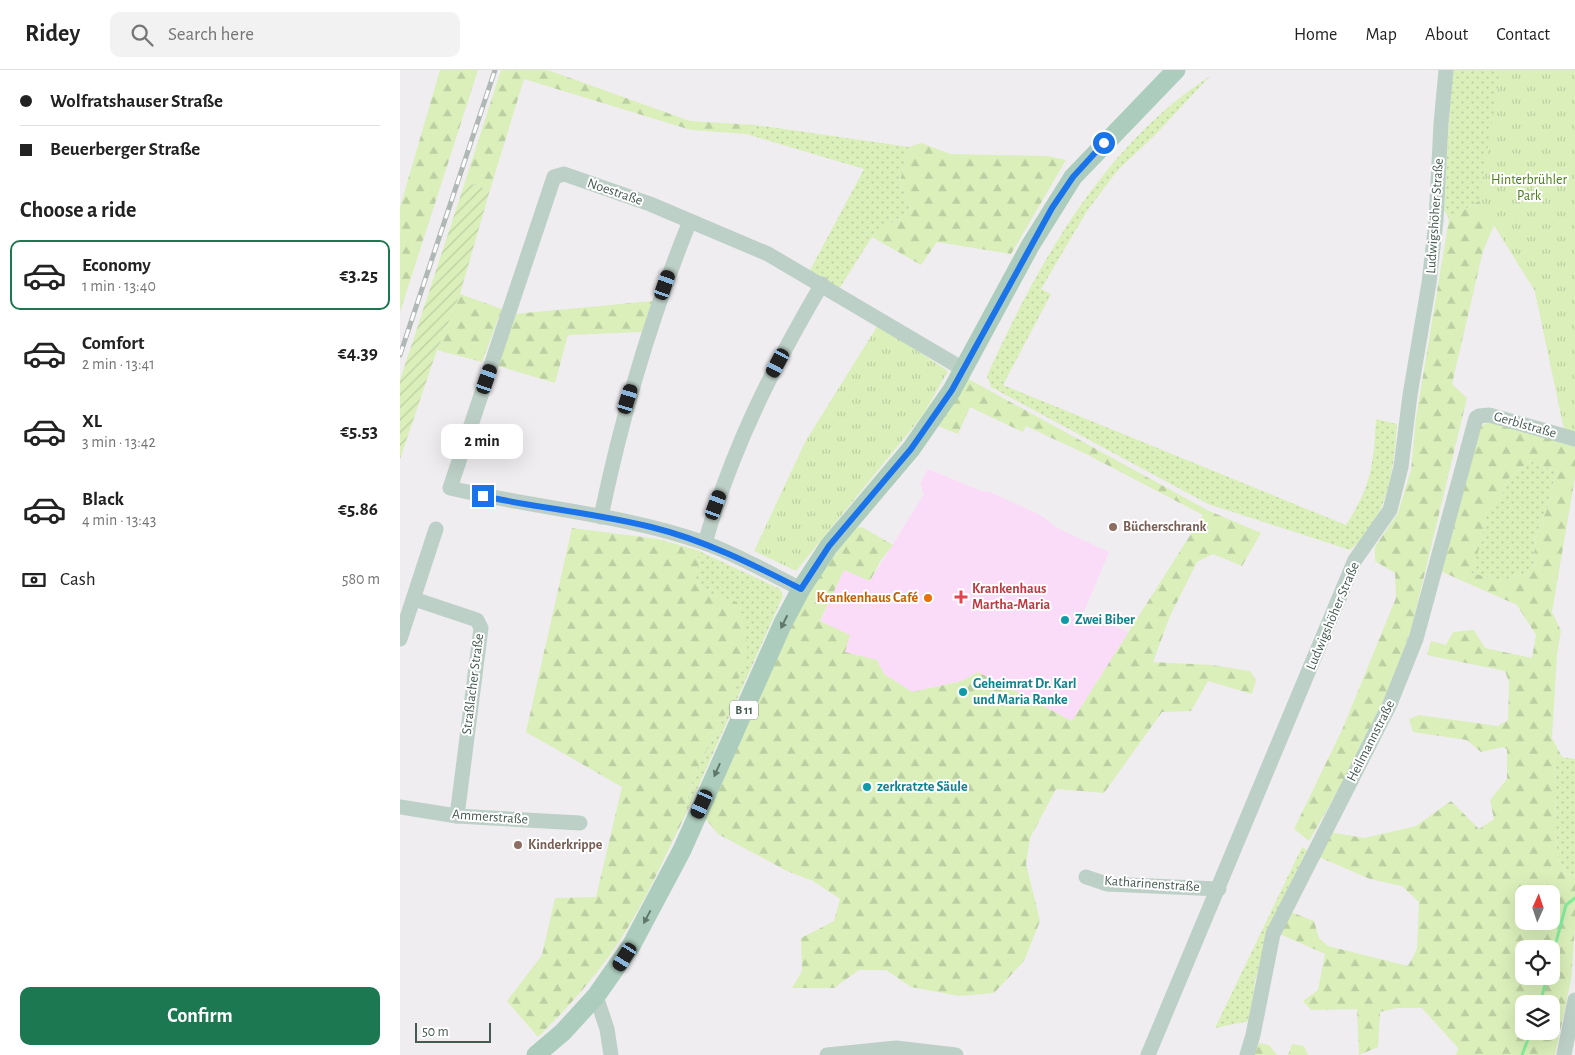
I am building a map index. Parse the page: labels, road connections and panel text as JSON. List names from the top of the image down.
{
  "streets": {
    "main road": ["B 11"],
    "street": [
      "Noestraße",
      "Ludwigshöher Straße",
      "Gerblstraße",
      "Straßlacher Straße",
      "Heilmannstraße",
      "Ammerstraße",
      "Katharinenstraße"
    ]
  },
  "crossings": [
    ["Noestraße", "B 11"],
    ["Ludwigshöher Straße", "Katharinenstraße"],
    ["Gerblstraße", "Heilmannstraße"],
    ["Straßlacher Straße", "Ammerstraße"]
  ],
  "parks": ["Hinterbrühler Park"],
  "places": {
    "other": [
      "Bücherschrank",
      "Krankenhaus Café",
      "Zwei Biber",
      "Geheimrat Dr. Karl und Maria Ranke",
      "zerkratzte Säule",
      "Kinderkrippe"
    ],
    "health": ["Krankenhaus Martha-Maria"]
  },
  "scale_bar": "50 m",
  "north": "top",
  "page": {
    "header": "Ridey",
    "search": "Search here",
    "nav": [
      "Home",
      "Map",
      "About",
      "Contact"
    ],
    "banner": ["Wolfratshauser Straße", "Beuerberger Straße"],
    "heading": "Choose a ride",
    "list": [
      {
        "name": "Economy",
        "note": "1 min · 13:40",
        "value": "€3.25"
      },
      {
        "name": "Comfort",
        "note": "2 min · 13:41",
        "value": "€4.39"
      },
      {
        "name": "XL",
        "note": "3 min · 13:42",
        "value": "€5.53"
      },
      {
        "name": "Black",
        "note": "4 min · 13:43",
        "value": "€5.86"
      }
    ],
    "bubble": "2 min",
    "pay": ["Cash", "580 m"],
    "buttons": "Confirm",
    "scale": "50 m"
  }
}
